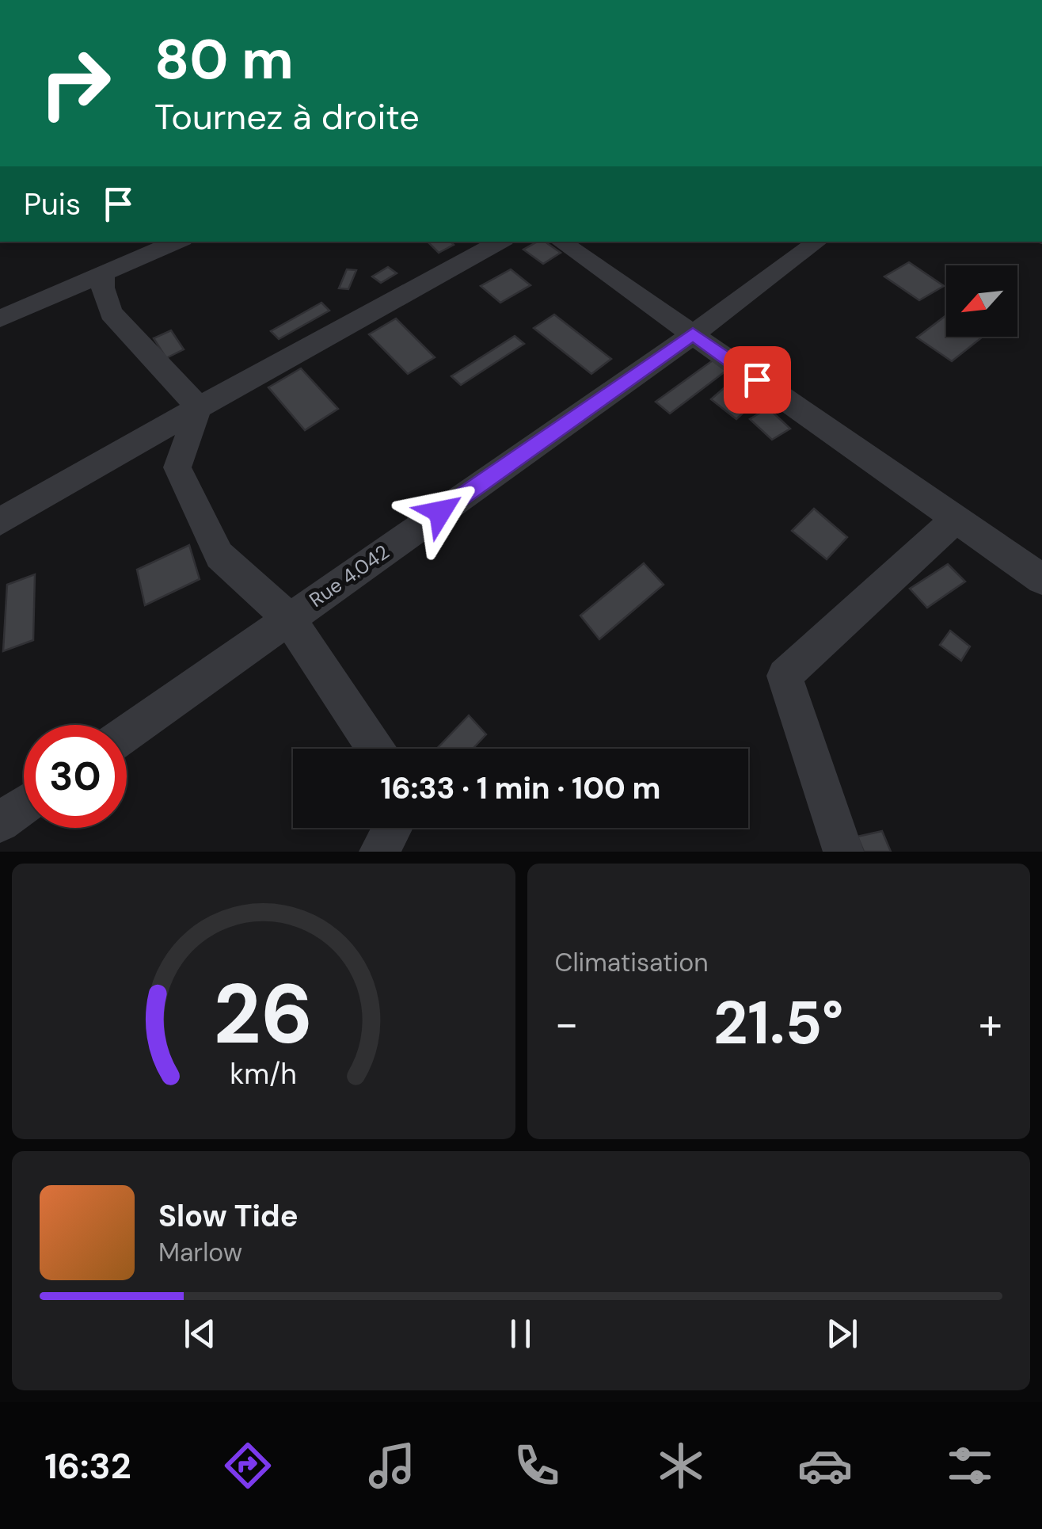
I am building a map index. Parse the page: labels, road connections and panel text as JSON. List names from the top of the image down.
{
  "streets": {
    "street": ["Rue 4.042"]
  },
  "north": "bottom left",
  "page": {
    "turn": ["80 m", "Tournez à droite"],
    "then": "Puis",
    "limit": "30",
    "trip": "16:33 · 1 min · 100 m",
    "tile": "Climatisation",
    "heat": ["−", "21.5°", "+"],
    "song": ["Slow Tide", "Marlow"],
    "tabs": "16:32",
    "gauge": ["26", "km/h"]
  }
}
